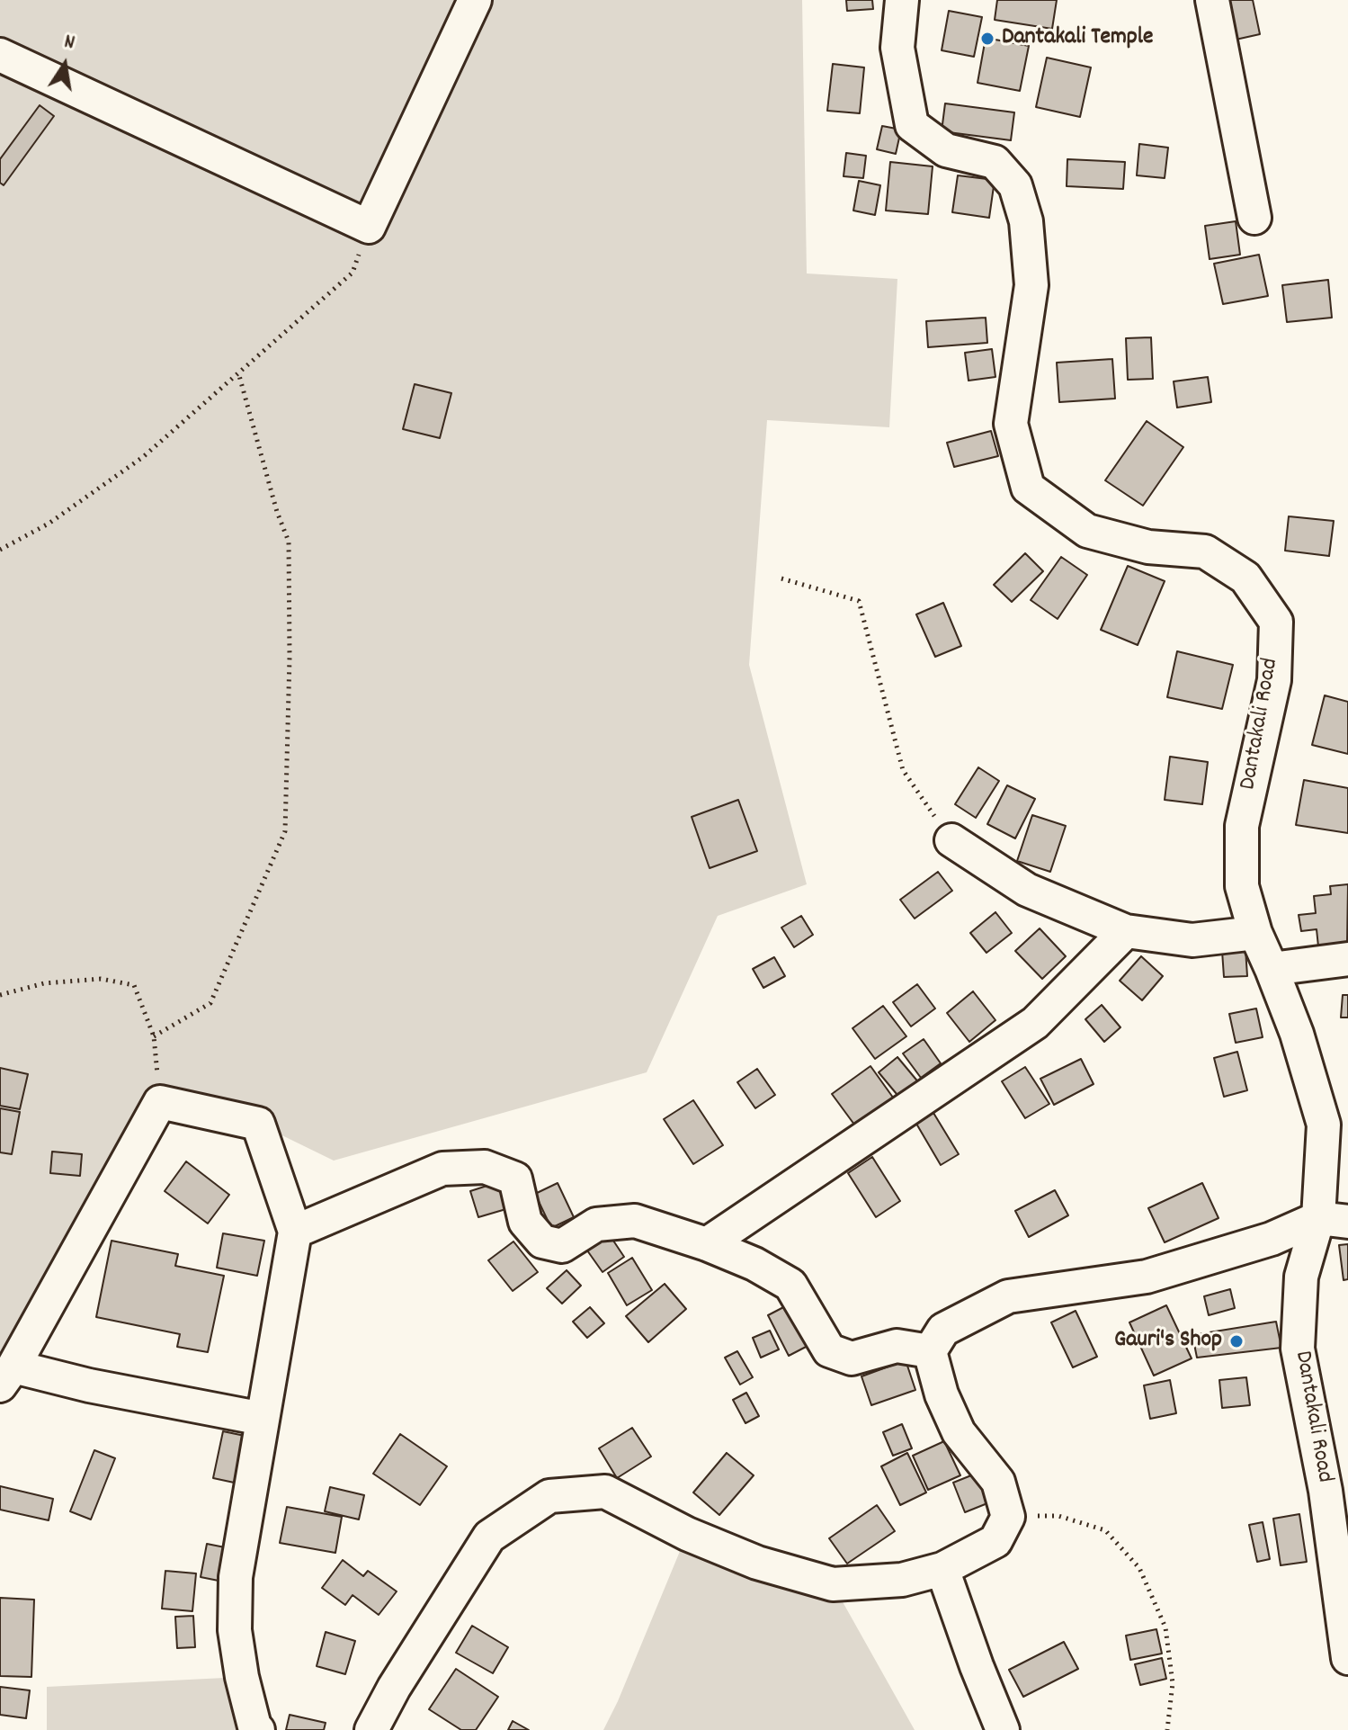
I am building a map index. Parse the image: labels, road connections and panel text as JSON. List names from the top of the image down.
{
  "streets": {
    "street": ["Dantakali Road"]
  },
  "places": ["Dantakali Temple", "Gauri's Shop"],
  "north": "top"
}
